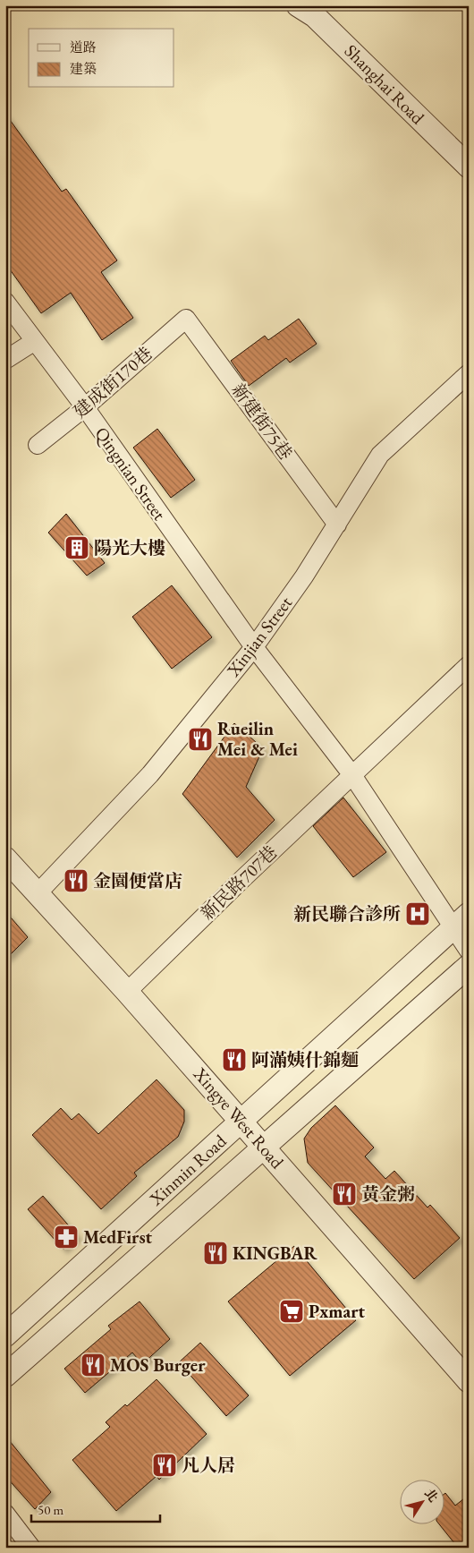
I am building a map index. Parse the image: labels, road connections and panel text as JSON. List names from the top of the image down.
{
  "streets": {
    "street": [
      "Shanghai Road",
      "建成街170巷",
      "新建街75巷",
      "Qingnian Street",
      "Xinjian Street",
      "新民路707巷",
      "Xingye West Road",
      "Xinmin Road"
    ]
  },
  "crossings": [
    ["建成街170巷", "新建街75巷"],
    ["建成街170巷", "Qingnian Street"],
    ["新建街75巷", "Xinjian Street"],
    ["Qingnian Street", "Xinjian Street"],
    ["Xinjian Street", "Xingye West Road"],
    ["新民路707巷", "Xingye West Road"],
    ["Xingye West Road", "Xinmin Road"]
  ],
  "places": {
    "building": ["陽光大樓"],
    "restaurant": [
      "Rueilin Mei & Mei",
      "金園便當店",
      "阿滿姨什錦麵",
      "黃金粥",
      "KINGBAR",
      "MOS Burger",
      "凡人居"
    ],
    "hospital": ["新民聯合診所"],
    "pharmacy": ["MedFirst"],
    "supermarket": ["Pxmart"]
  },
  "legend": ["道路", "建築"],
  "scale_bar": "50 m",
  "north": "top right"
}
